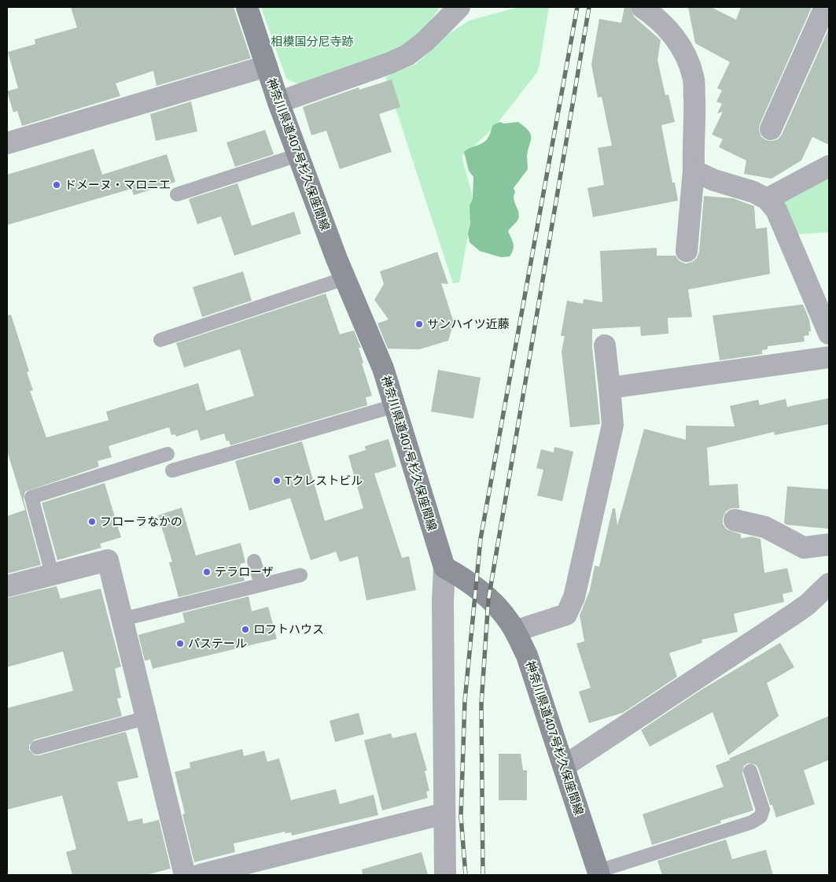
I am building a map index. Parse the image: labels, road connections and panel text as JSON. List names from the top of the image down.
{
  "streets": {
    "main road": ["神奈川県道407号杉久保座間線"]
  },
  "parks": ["相模国分尼寺跡"],
  "places": [
    "ドメーヌ・マロニエ",
    "サンハイツ近藤",
    "Tクレストビル",
    "フローラなかの",
    "テラローザ",
    "ロフトハウス",
    "パステール"
  ]
}
